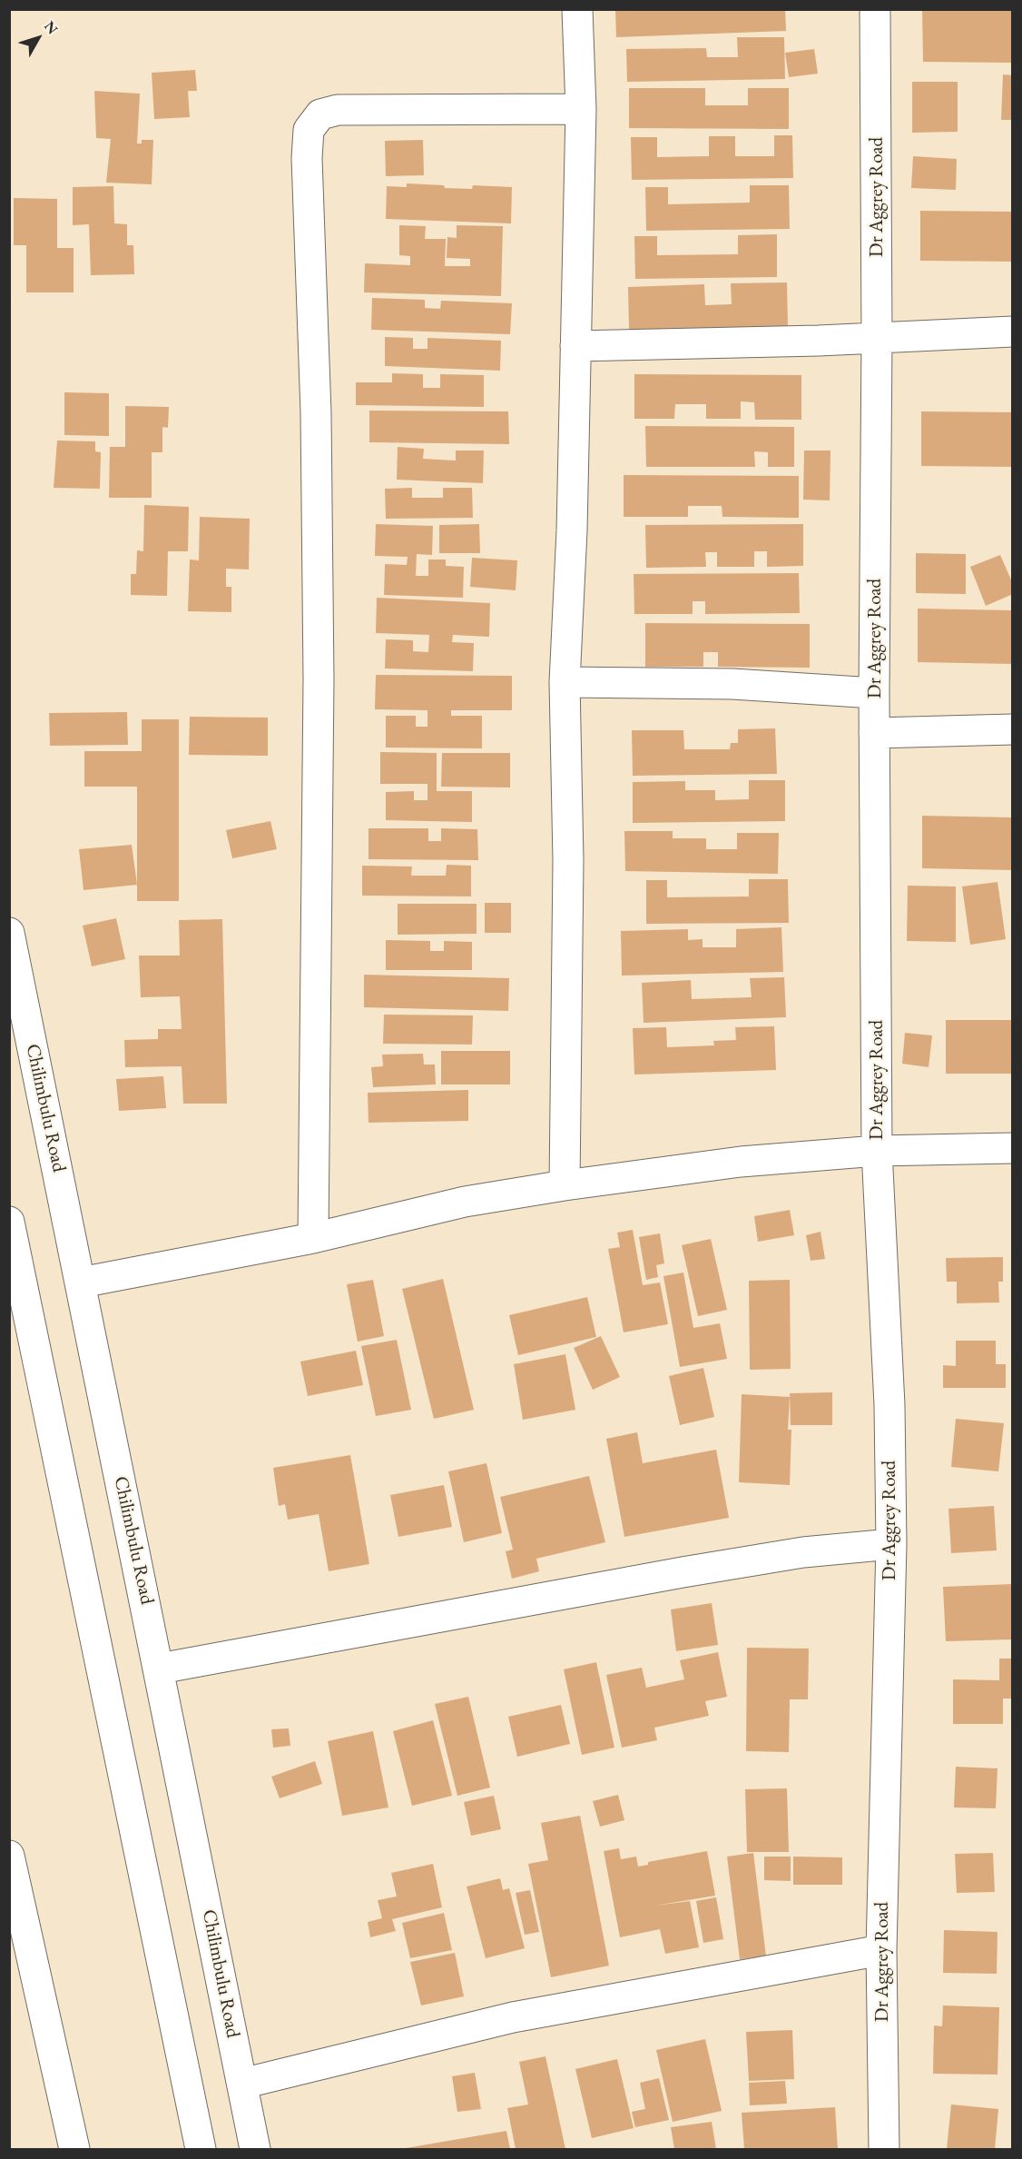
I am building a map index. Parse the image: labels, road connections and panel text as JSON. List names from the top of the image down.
{
  "streets": {
    "street": ["Dr Aggrey Road", "Chilimbulu Road"]
  },
  "north": "top right"
}
